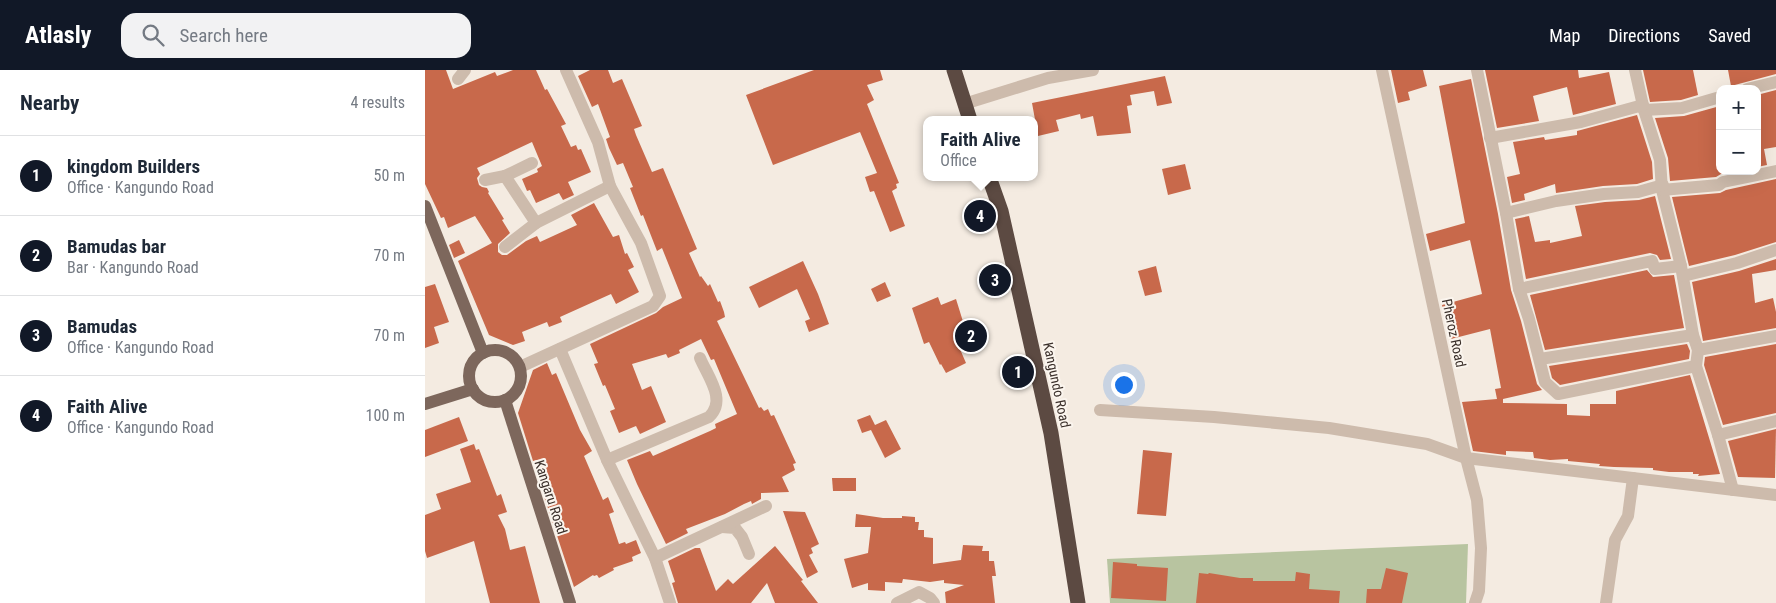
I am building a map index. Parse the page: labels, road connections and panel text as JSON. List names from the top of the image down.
{
  "streets": {
    "highway": ["Kangundo Road"],
    "main road": ["Kangaru Road"],
    "street": ["Pheroz Road"]
  },
  "page": {
    "header": "Atlasly",
    "search": "Search here",
    "nav": ["Map", "Directions", "Saved"],
    "heading": ["Nearby", "4 results"],
    "map_buttons": ["+", "−"],
    "popup": ["Faith Alive", "Office"],
    "list": [
      {
        "mark": "1",
        "name": "kingdom Builders",
        "note": "Office · Kangundo Road",
        "value": "50 m"
      },
      {
        "mark": "2",
        "name": "Bamudas bar",
        "note": "Bar · Kangundo Road",
        "value": "70 m"
      },
      {
        "mark": "3",
        "name": "Bamudas",
        "note": "Office · Kangundo Road",
        "value": "70 m"
      },
      {
        "mark": "4",
        "name": "Faith Alive",
        "note": "Office · Kangundo Road",
        "value": "100 m"
      }
    ],
    "pins": [
      "4",
      "3",
      "2",
      "1"
    ]
  }
}
